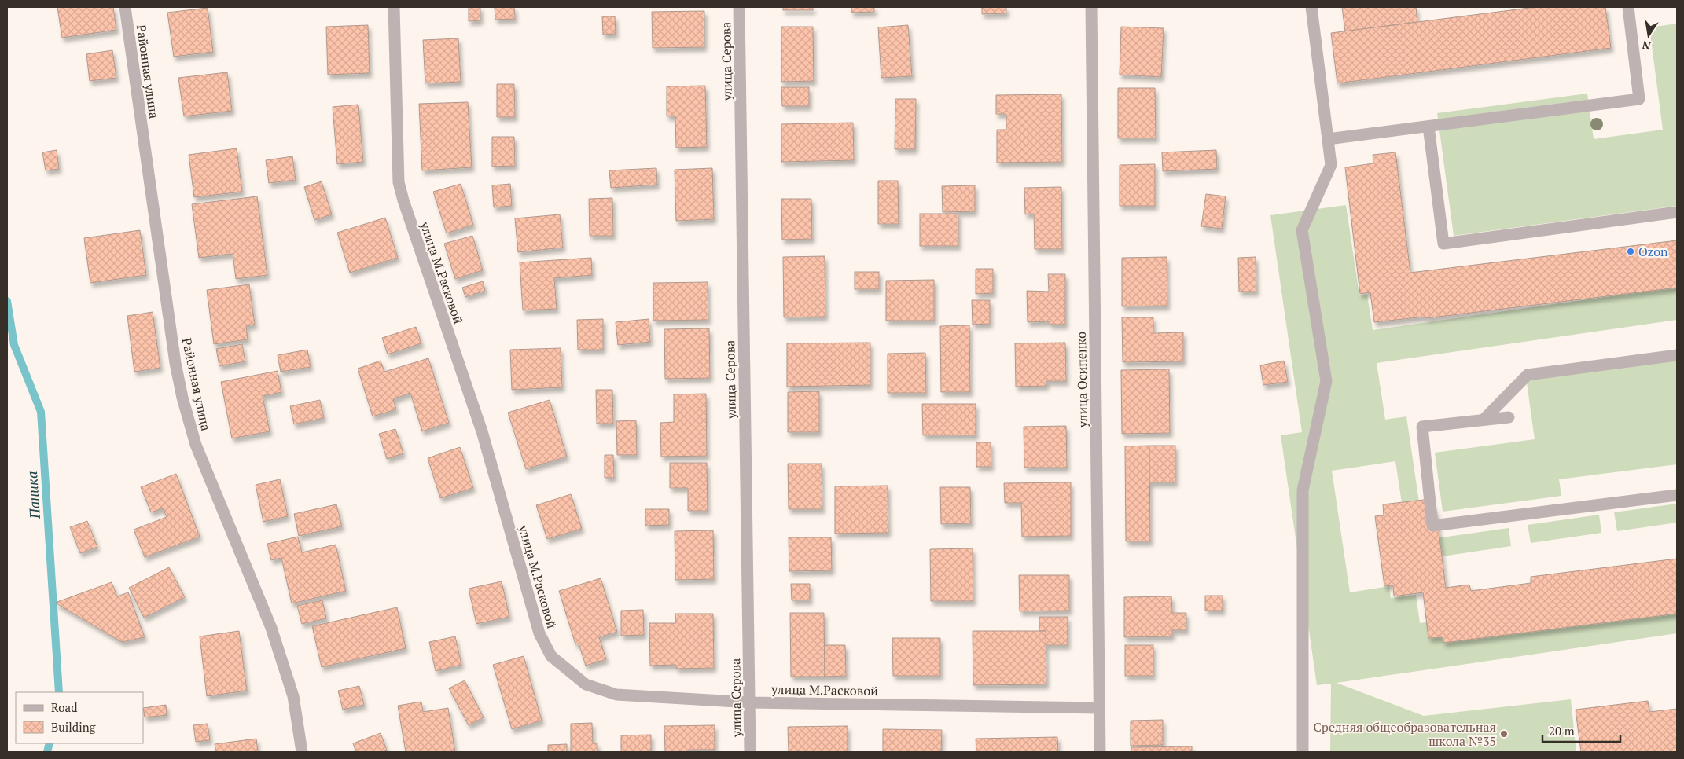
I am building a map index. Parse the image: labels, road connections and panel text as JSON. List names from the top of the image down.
{
  "streets": {
    "street": [
      "улица Серова",
      "Районная улица",
      "улица М.Расковой",
      "улица Осипенко"
    ]
  },
  "crossings": [
    ["улица Серова", "улица М.Расковой"],
    ["улица М.Расковой", "улица Осипенко"]
  ],
  "water": ["Паника"],
  "places": ["Ozon", "Средняя общеобразовательная школа №35"],
  "legend": ["Road", "Building"],
  "scale_bar": "20 m",
  "north": "bottom"
}
